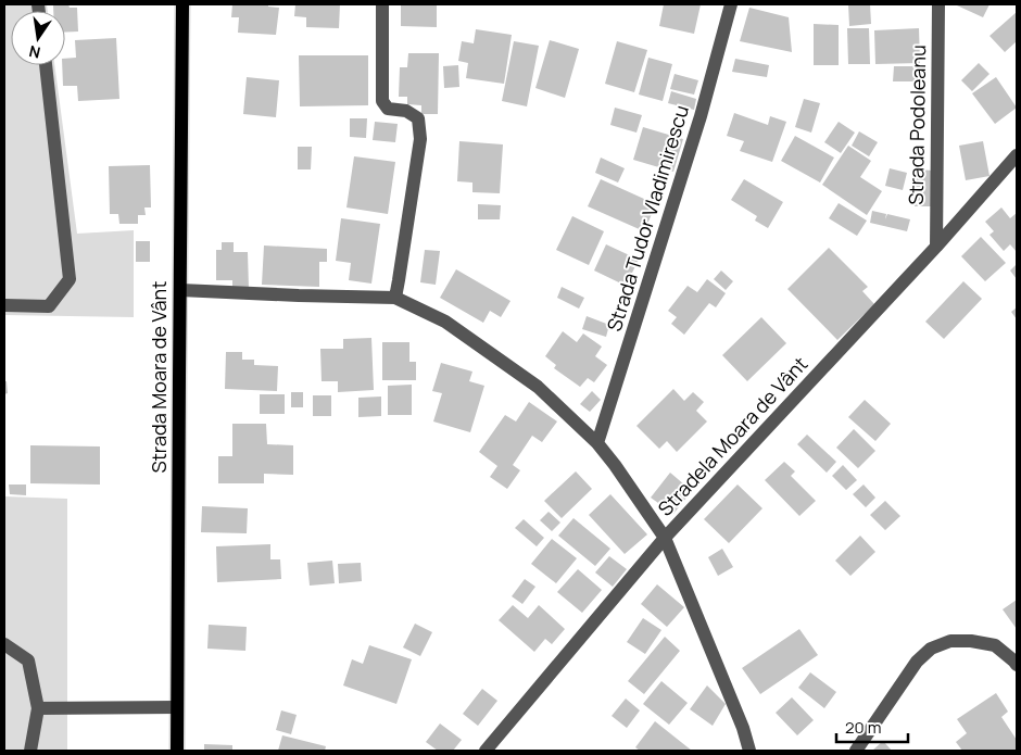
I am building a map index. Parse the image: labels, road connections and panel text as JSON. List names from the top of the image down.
{
  "streets": {
    "main road": ["Strada Moara de Vânt"],
    "street": ["Strada Podoleanu", "Strada Tudor Vladimirescu", "Stradela Moara de Vânt"]
  },
  "crossings": [
    ["Strada Podoleanu", "Stradela Moara de Vânt"]
  ],
  "scale_bar": "20 m",
  "north": "bottom"
}
